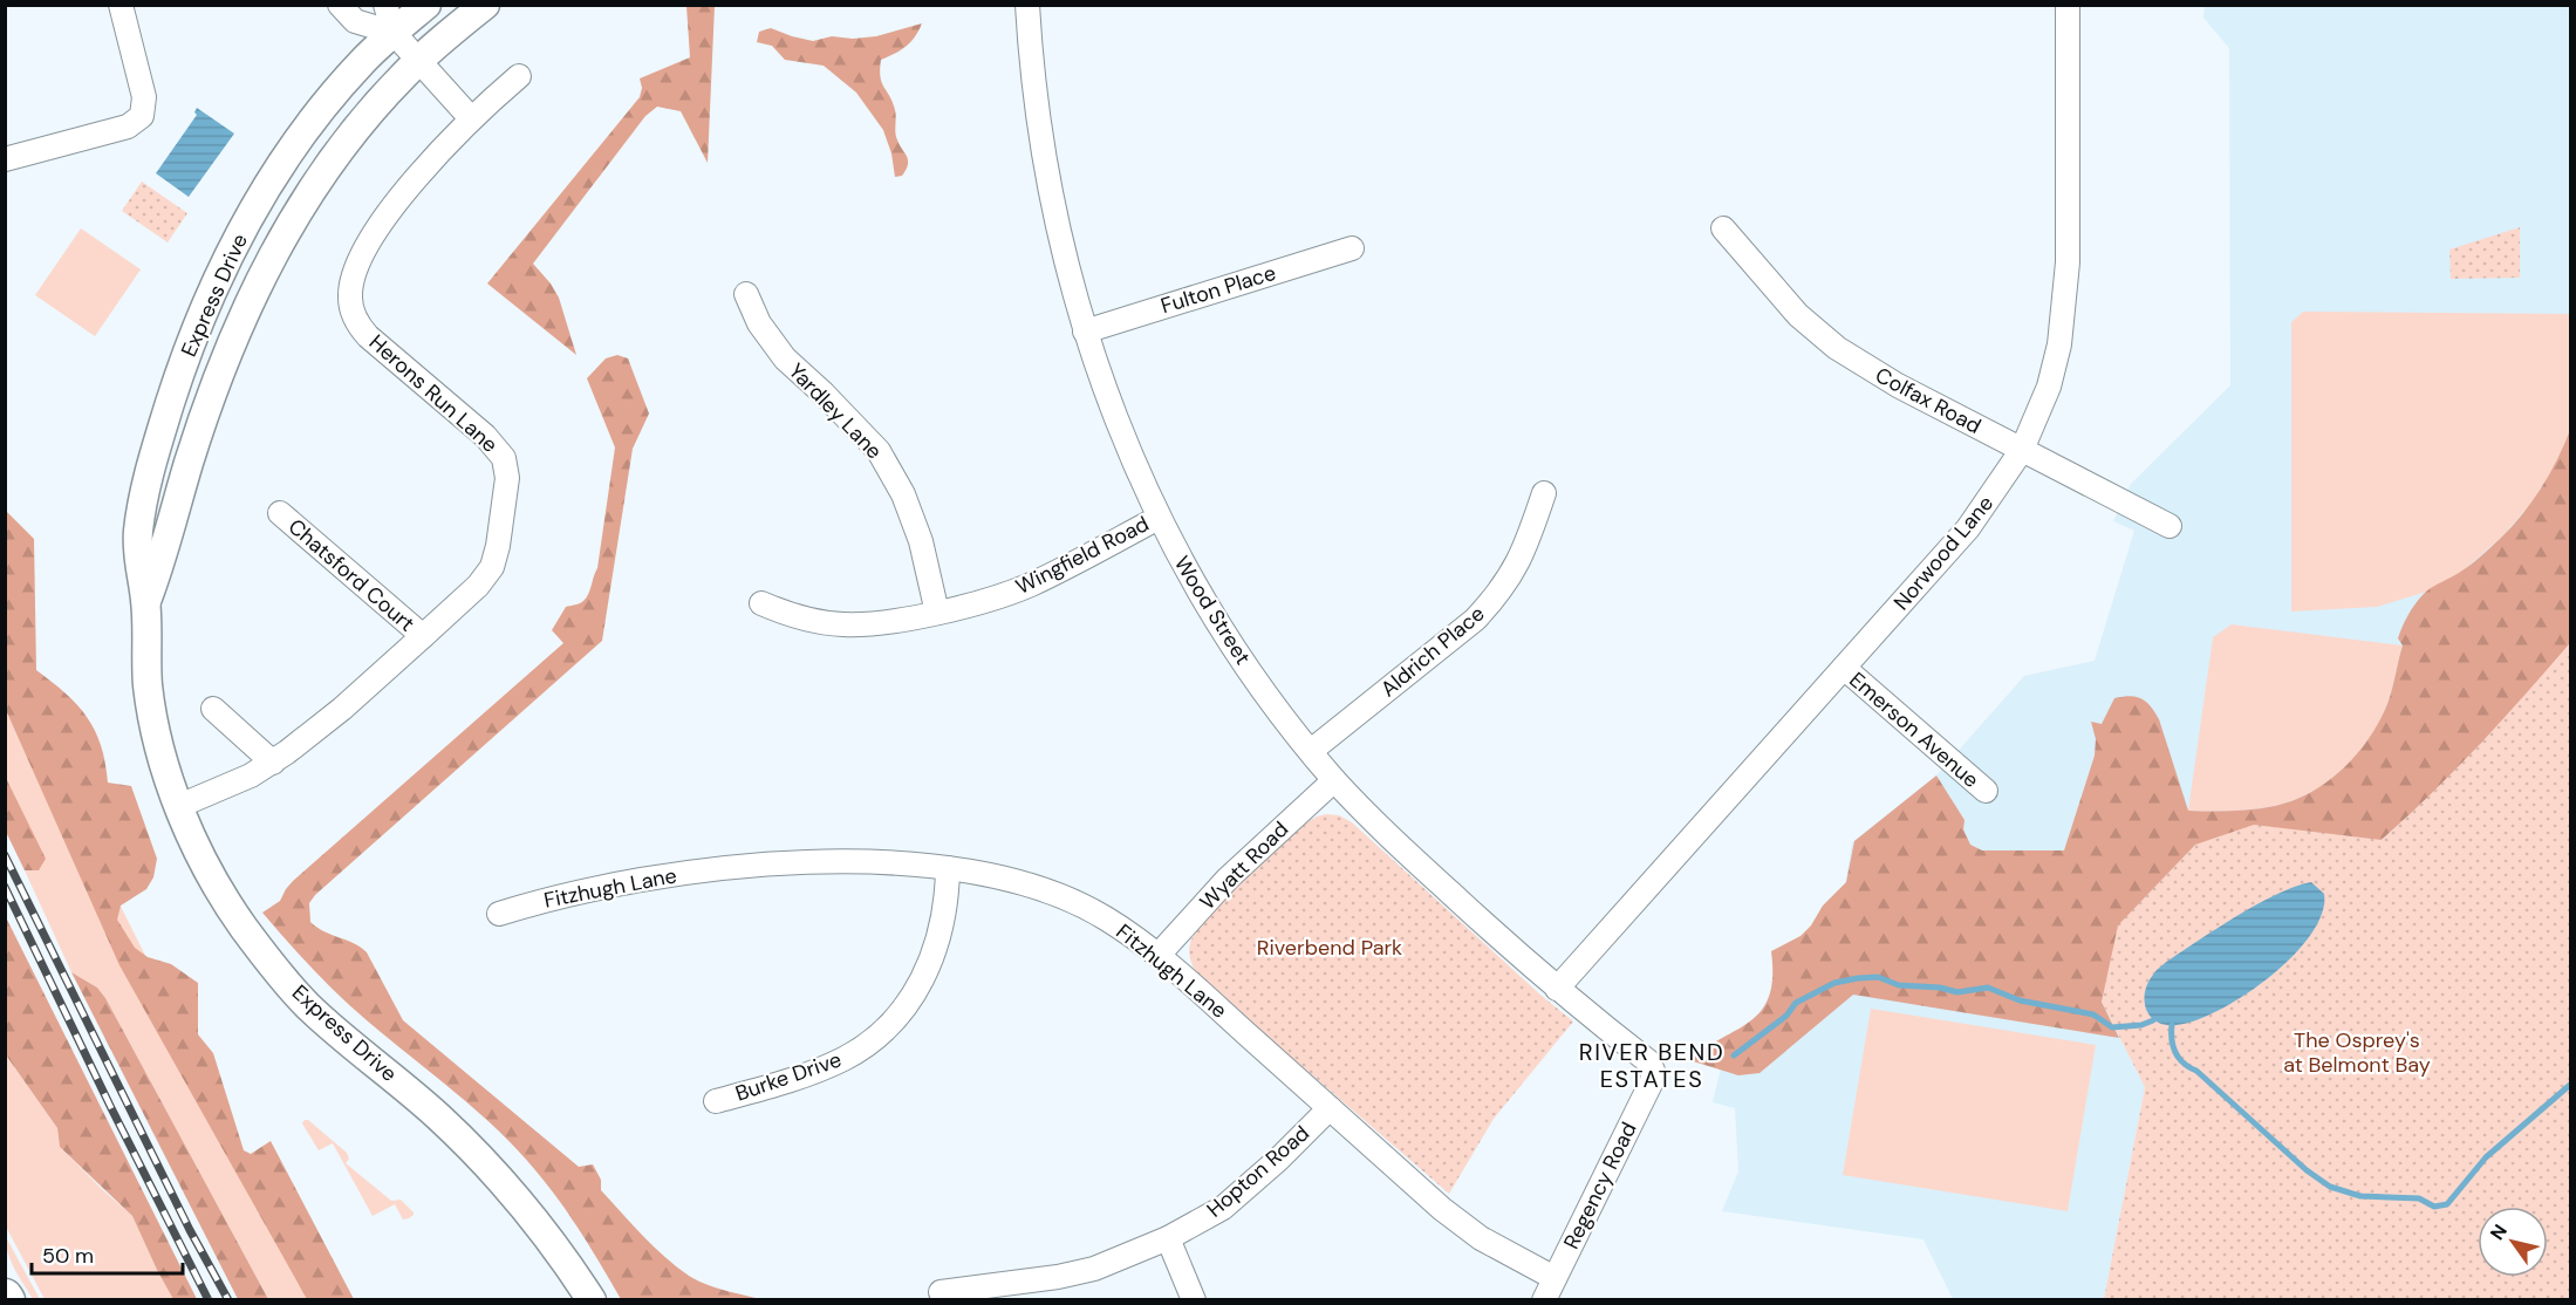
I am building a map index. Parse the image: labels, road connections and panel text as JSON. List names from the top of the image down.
{
  "streets": {
    "street": [
      "Fulton Place",
      "Express Drive",
      "Herons Run Lane",
      "Colfax Road",
      "Yardley Lane",
      "Norwood Lane",
      "Wingfield Road",
      "Chatsford Court",
      "Wood Street",
      "Aldrich Place",
      "Emerson Avenue",
      "Wyatt Road",
      "Fitzhugh Lane",
      "Burke Drive",
      "Hopton Road",
      "Regency Road"
    ]
  },
  "crossings": [
    ["Fulton Place", "Wood Street"],
    ["Express Drive", "Herons Run Lane"],
    ["Herons Run Lane", "Chatsford Court"],
    ["Colfax Road", "Norwood Lane"],
    ["Yardley Lane", "Wingfield Road"],
    ["Norwood Lane", "Wood Street"],
    ["Norwood Lane", "Emerson Avenue"],
    ["Wingfield Road", "Wood Street"],
    ["Wood Street", "Aldrich Place"],
    ["Wood Street", "Wyatt Road"],
    ["Wood Street", "Regency Road"],
    ["Wyatt Road", "Fitzhugh Lane"],
    ["Fitzhugh Lane", "Burke Drive"],
    ["Fitzhugh Lane", "Hopton Road"],
    ["Fitzhugh Lane", "Regency Road"]
  ],
  "districts": ["RIVER BEND ESTATES"],
  "parks": ["Riverbend Park", "The Osprey's at Belmont Bay"],
  "scale_bar": "50 m",
  "north": "top left"
}
